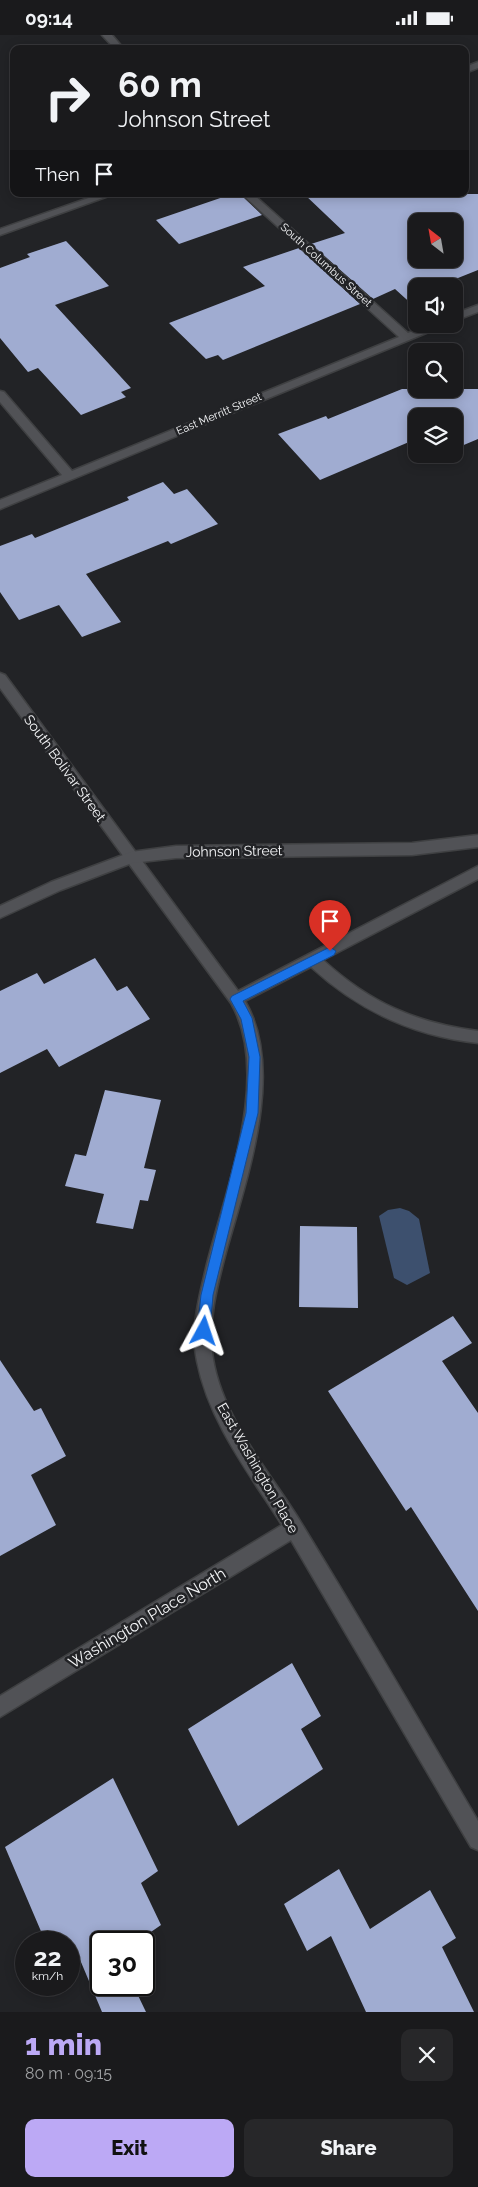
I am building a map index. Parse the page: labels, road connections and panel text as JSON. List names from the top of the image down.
{
  "streets": {
    "street": [
      "South Columbus Street",
      "East Merritt Street",
      "South Bolivar Street",
      "Johnson Street",
      "East Washington Place",
      "Washington Place North"
    ]
  },
  "crossings": [
    ["South Columbus Street", "East Merritt Street"],
    ["South Bolivar Street", "Johnson Street"],
    ["East Washington Place", "Washington Place North"]
  ],
  "north": "top left",
  "page": {
    "status": "09:14",
    "turn": ["60 m", "Johnson Street"],
    "then": "Then",
    "speed": "22 km/h",
    "limit": "30",
    "heading": ["1 min", "80 m · 09:15"],
    "buttons": ["Exit", "Share"]
  }
}
